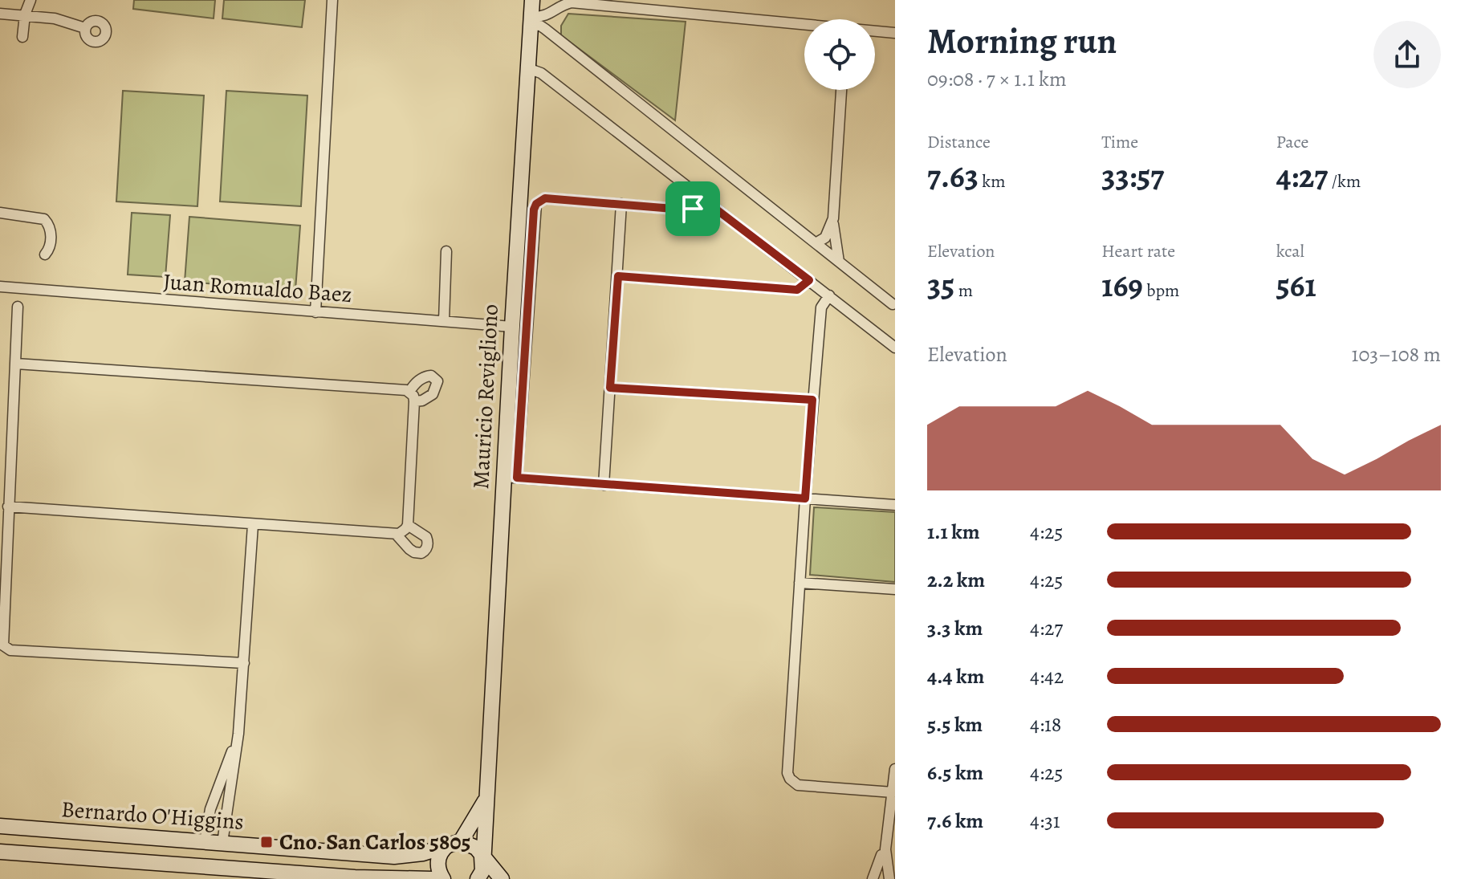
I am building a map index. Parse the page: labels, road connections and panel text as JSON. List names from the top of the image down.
{
  "streets": {
    "main road": ["Mauricio Revigliono", "Bernardo O'Higgins"],
    "street": ["Juan Romualdo Baez"]
  },
  "crossings": [
    ["Juan Romualdo Baez", "Mauricio Revigliono"],
    ["Mauricio Revigliono", "Bernardo O'Higgins"]
  ],
  "places": {
    "transit": ["Cno. San Carlos 5805"]
  },
  "page": {
    "heading": ["Morning run", "09:08 · 7 × 1.1 km"],
    "stats": [
      ["Distance", "7.63 km"],
      ["Time", "33:57"],
      ["Pace", "4:27 /km"],
      ["Elevation", "35 m"],
      ["Heart rate", "169 bpm"],
      ["kcal", "561"]
    ],
    "chart": ["Elevation", "103–108 m"],
    "list": [
      {
        "name": "1.1 km",
        "note": "4:25"
      },
      {
        "name": "2.2 km",
        "note": "4:25"
      },
      {
        "name": "3.3 km",
        "note": "4:27"
      },
      {
        "name": "4.4 km",
        "note": "4:42"
      },
      {
        "name": "5.5 km",
        "note": "4:18"
      },
      {
        "name": "6.5 km",
        "note": "4:25"
      },
      {
        "name": "7.6 km",
        "note": "4:31"
      }
    ]
  }
}
